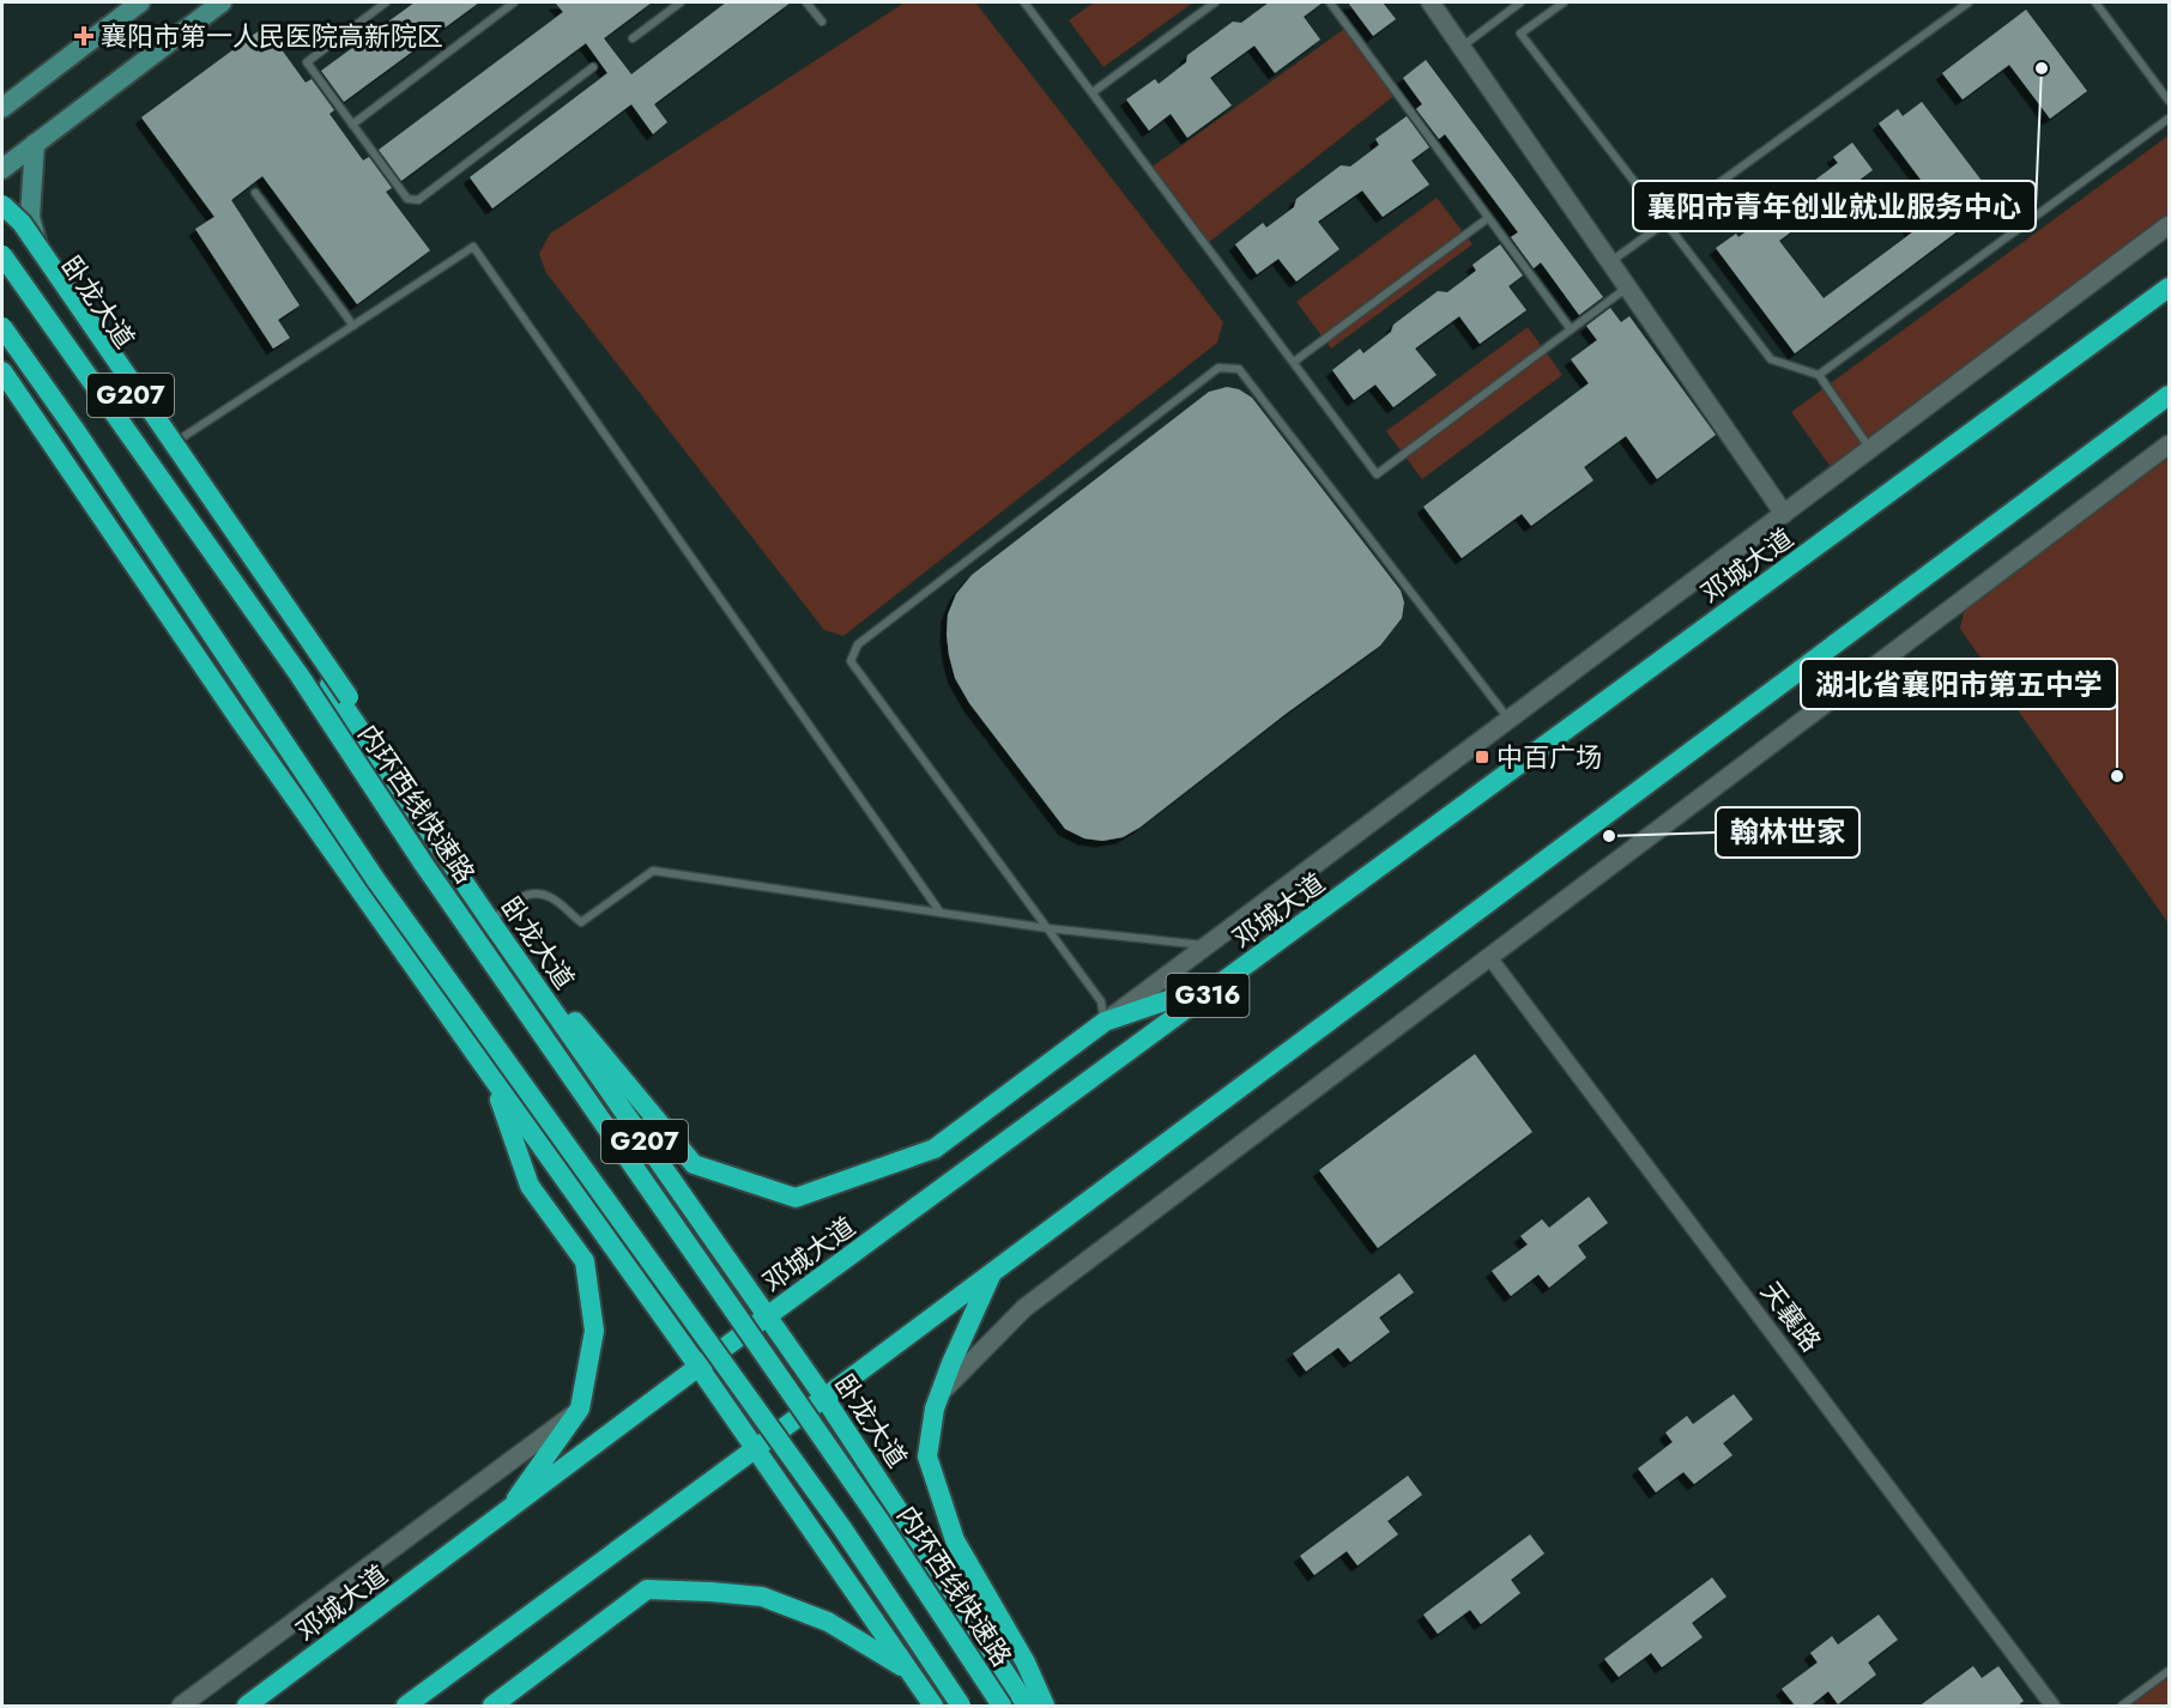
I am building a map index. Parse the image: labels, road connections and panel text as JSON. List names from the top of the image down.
{
  "streets": {
    "highway": [
      "卧龙大道",
      "G207",
      "邓城大道",
      "内环西线快速路",
      "G316"
    ],
    "street": ["天襄路"]
  },
  "crossings": [
    ["卧龙大道", "邓城大道"],
    ["G207", "邓城大道"]
  ],
  "places": {
    "health": ["襄阳市第一人民医院高新院区"],
    "other": ["襄阳市青年创业就业服务中心", "湖北省襄阳市第五中学", "翰林世家"],
    "transit": ["中百广场"]
  }
}
